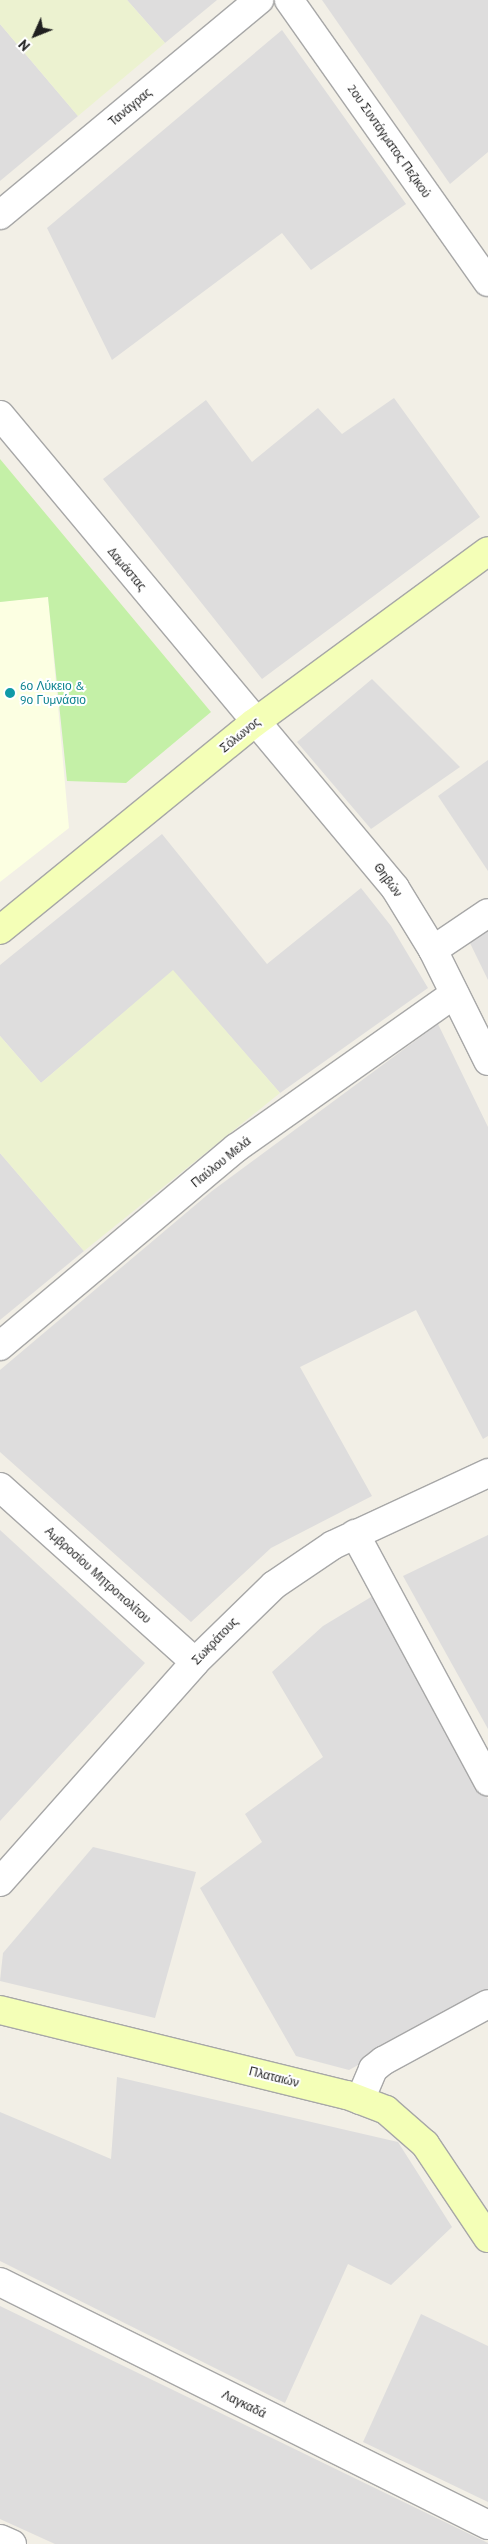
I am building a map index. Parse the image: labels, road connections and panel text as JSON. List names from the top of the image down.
{
  "streets": {
    "street": [
      "Τανάγρας",
      "2ου Συντάγματος Πεζικού",
      "Δαμάστας",
      "Σόλωνος",
      "Θηβών",
      "Παύλου Μελά",
      "Αμβροσίου Μητροπολίτου",
      "Σωκράτους",
      "Πλαταιών",
      "Λαγκαδά"
    ]
  },
  "crossings": [
    ["Δαμάστας", "Σόλωνος"],
    ["Δαμάστας", "Θηβών"],
    ["Σόλωνος", "Θηβών"],
    ["Θηβών", "Παύλου Μελά"],
    ["Αμβροσίου Μητροπολίτου", "Σωκράτους"]
  ],
  "places": ["6ο Λύκειο & 9ο Γυμνάσιο"],
  "north": "bottom left"
}
